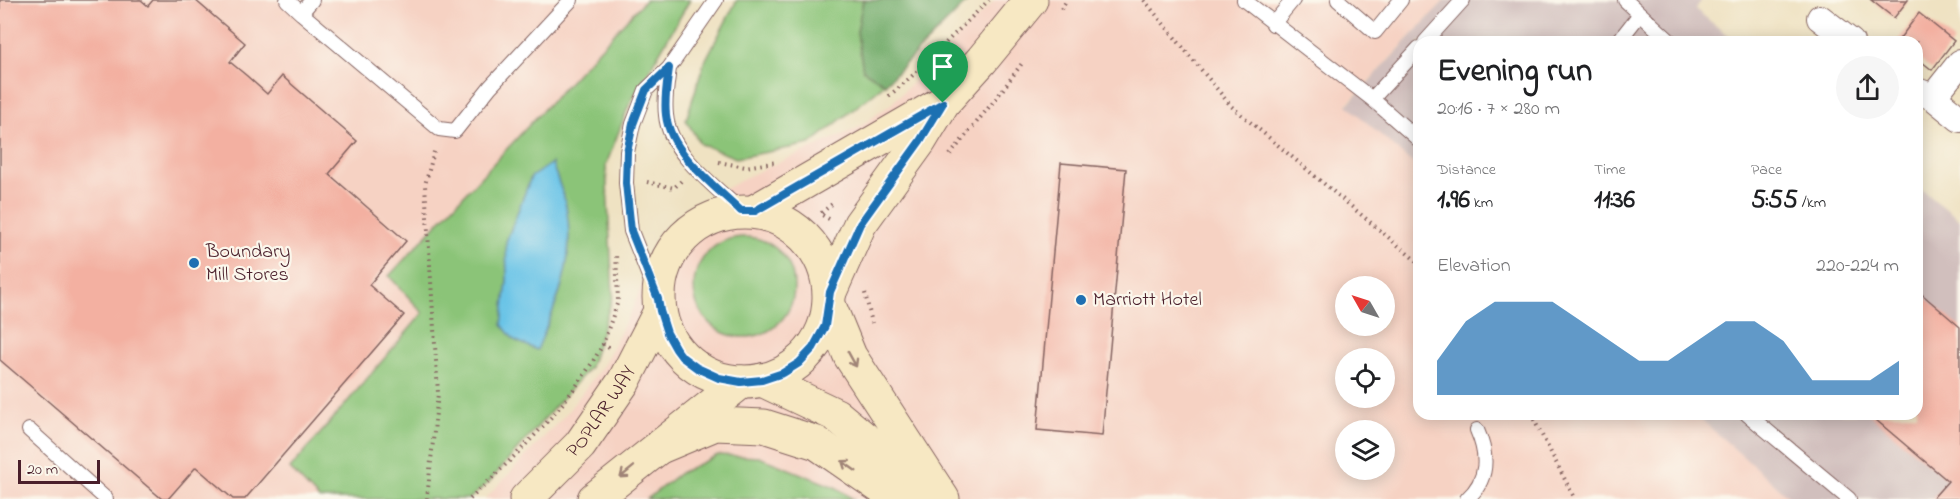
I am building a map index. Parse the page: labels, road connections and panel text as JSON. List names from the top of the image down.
{
  "streets": {
    "main road": ["POPLAR WAY"]
  },
  "places": ["Boundary Mill Stores", "Marriott Hotel"],
  "scale_bar": "20 m",
  "north": "top left",
  "page": {
    "heading": ["Evening run", "20:16 · 7 × 280 m"],
    "stats": [
      ["Distance", "1.96 km"],
      ["Time", "11:36"],
      ["Pace", "5:55 /km"]
    ],
    "chart": ["Elevation", "220–224 m"],
    "scale": "20 m"
  }
}
